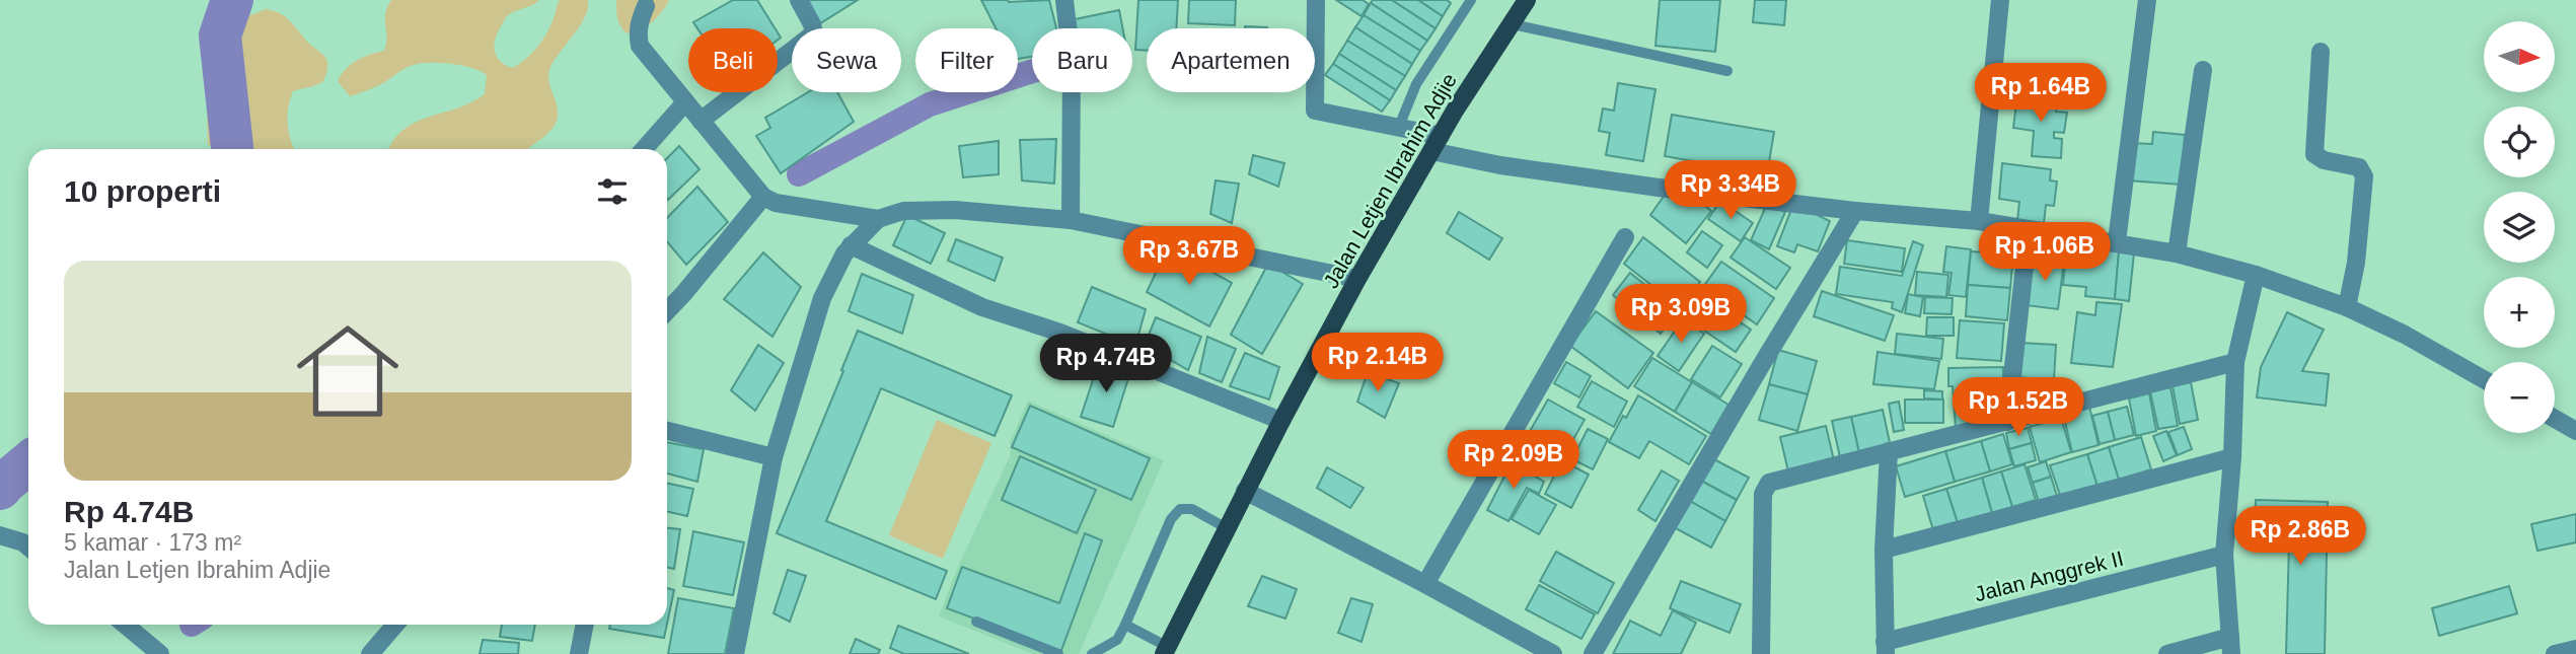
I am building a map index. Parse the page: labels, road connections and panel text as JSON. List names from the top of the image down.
{
  "streets": {
    "main road": ["Jalan Letjen Ibrahim Adjie"],
    "street": ["Jalan Anggrek II"]
  },
  "north": "right",
  "page": {
    "map_buttons": ["+", "−"],
    "chip": [
      "Beli",
      "Sewa",
      "Filter",
      "Baru",
      "Apartemen"
    ],
    "price": [
      "Rp 1.64B",
      "Rp 3.34B",
      "Rp 1.06B",
      "Rp 3.67B",
      "Rp 3.09B",
      "Rp 2.14B",
      "Rp 4.74B",
      "Rp 1.52B",
      "Rp 2.09B",
      "Rp 2.86B"
    ],
    "heading": "10 properti",
    "list": [
      {
        "name": "Rp 4.74B",
        "note": "5 kamar · 173 m² · Jalan Letjen Ibrahim Adjie"
      }
    ]
  }
}
